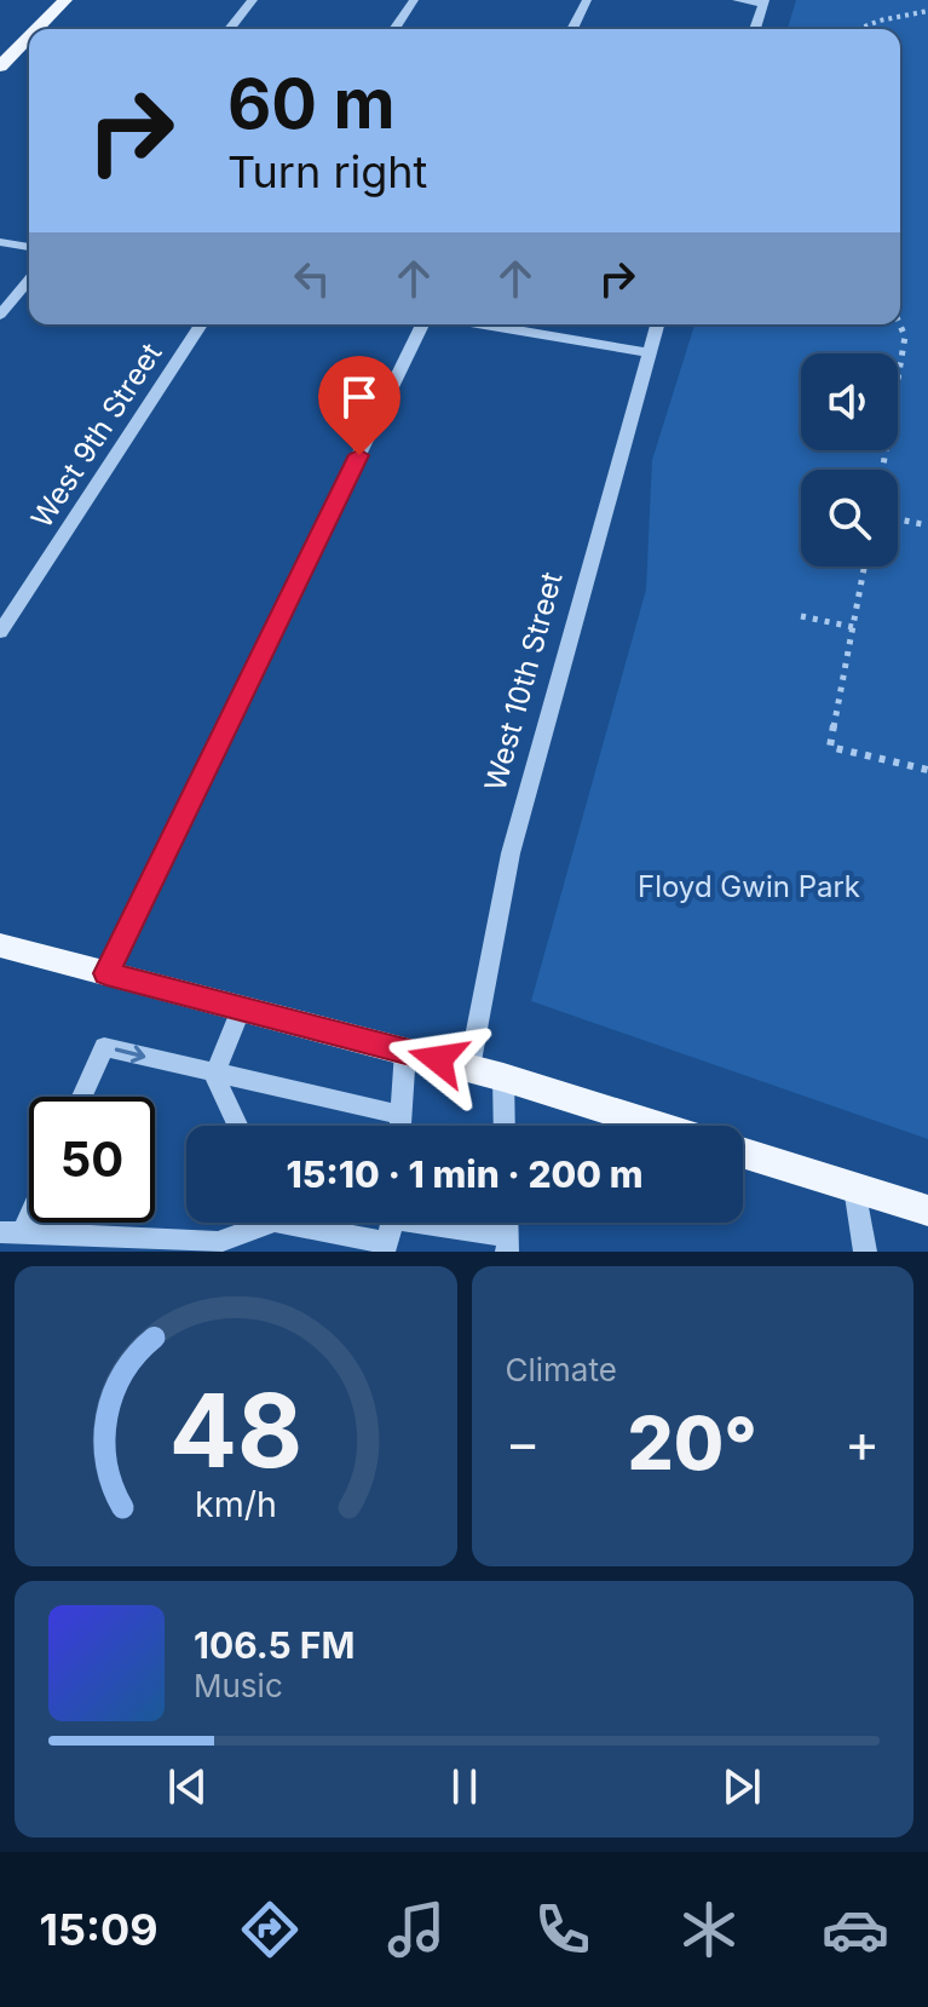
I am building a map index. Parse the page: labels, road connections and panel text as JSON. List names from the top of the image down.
{
  "streets": {
    "street": ["West 9th Street", "West 10th Street"]
  },
  "parks": ["Floyd Gwin Park"],
  "page": {
    "turn": ["60 m", "Turn right"],
    "limit": "50",
    "trip": "15:10 · 1 min · 200 m",
    "tile": "Climate",
    "heat": ["−", "20°", "+"],
    "song": ["106.5 FM", "Music"],
    "tabs": "15:09",
    "gauge": ["48", "km/h"]
  }
}
